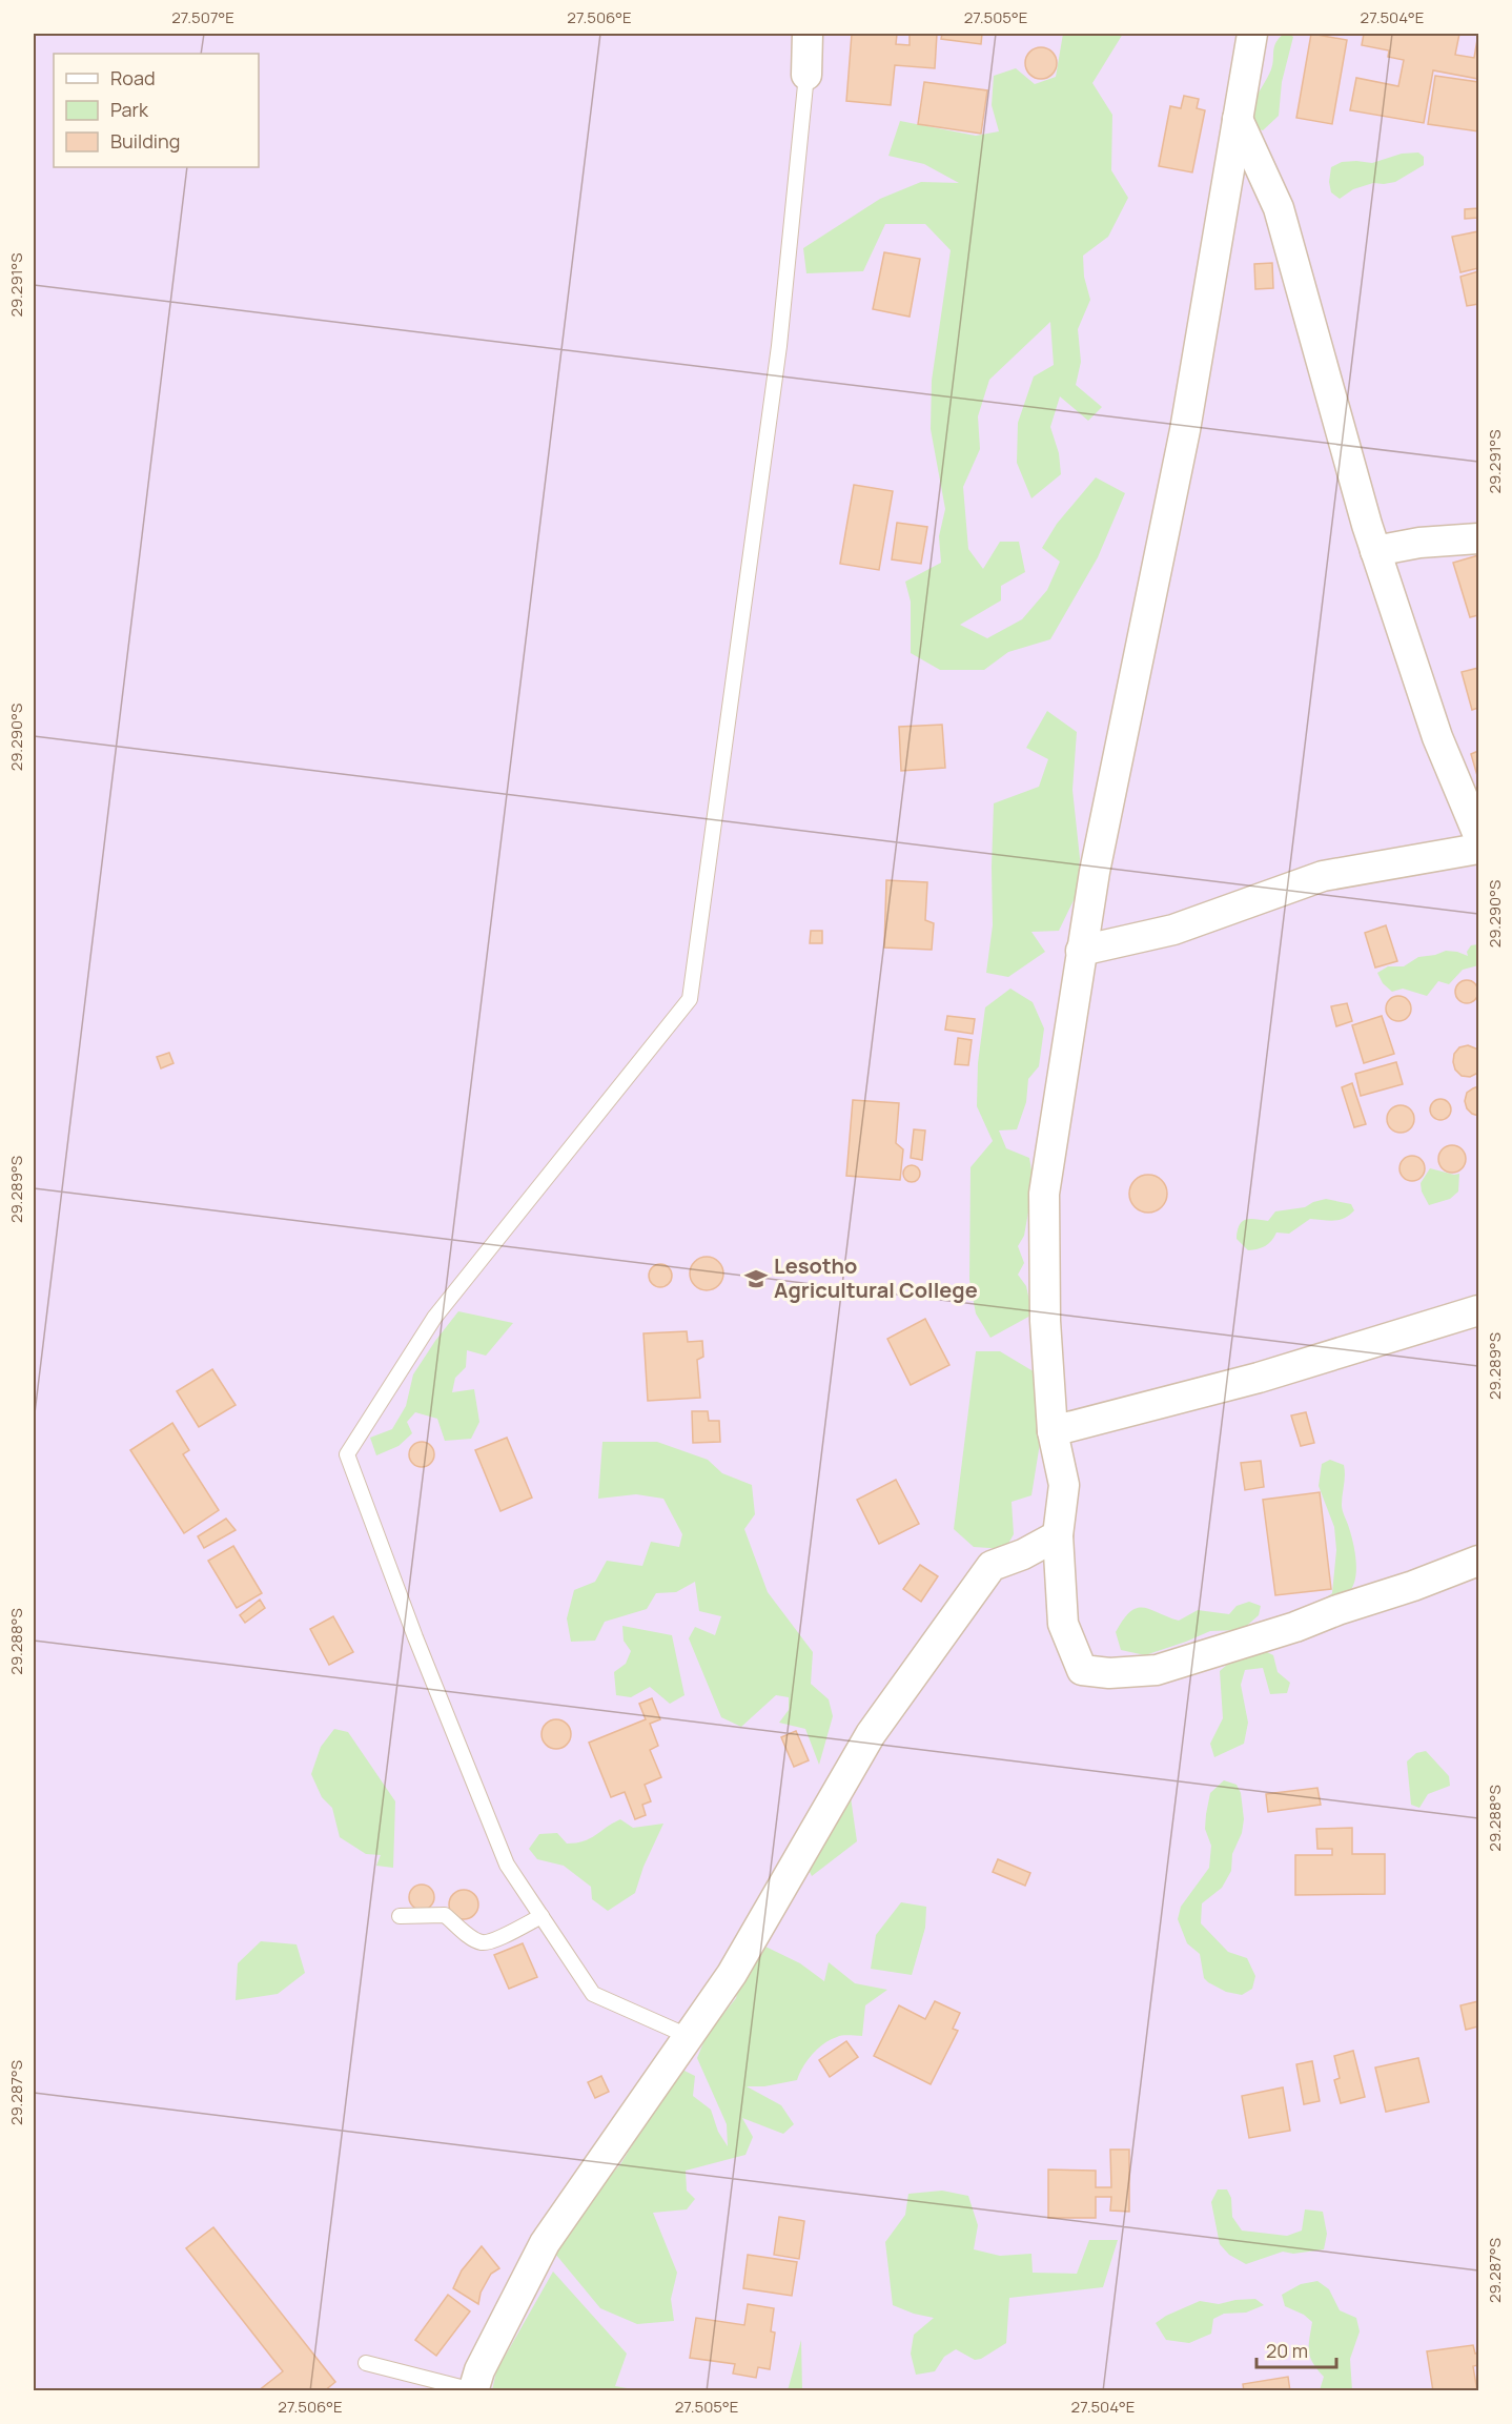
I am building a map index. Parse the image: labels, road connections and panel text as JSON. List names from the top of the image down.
{
  "places": {
    "school or university": ["Lesotho Agricultural College"]
  },
  "legend": ["Road", "Park", "Building"],
  "scale_bar": "20 m",
  "coordinates": [
    "27.507°E",
    "27.506°E",
    "27.505°E",
    "27.504°E",
    "29.291°S",
    "29.290°S",
    "29.289°S",
    "29.288°S",
    "29.287°S"
  ]
}
